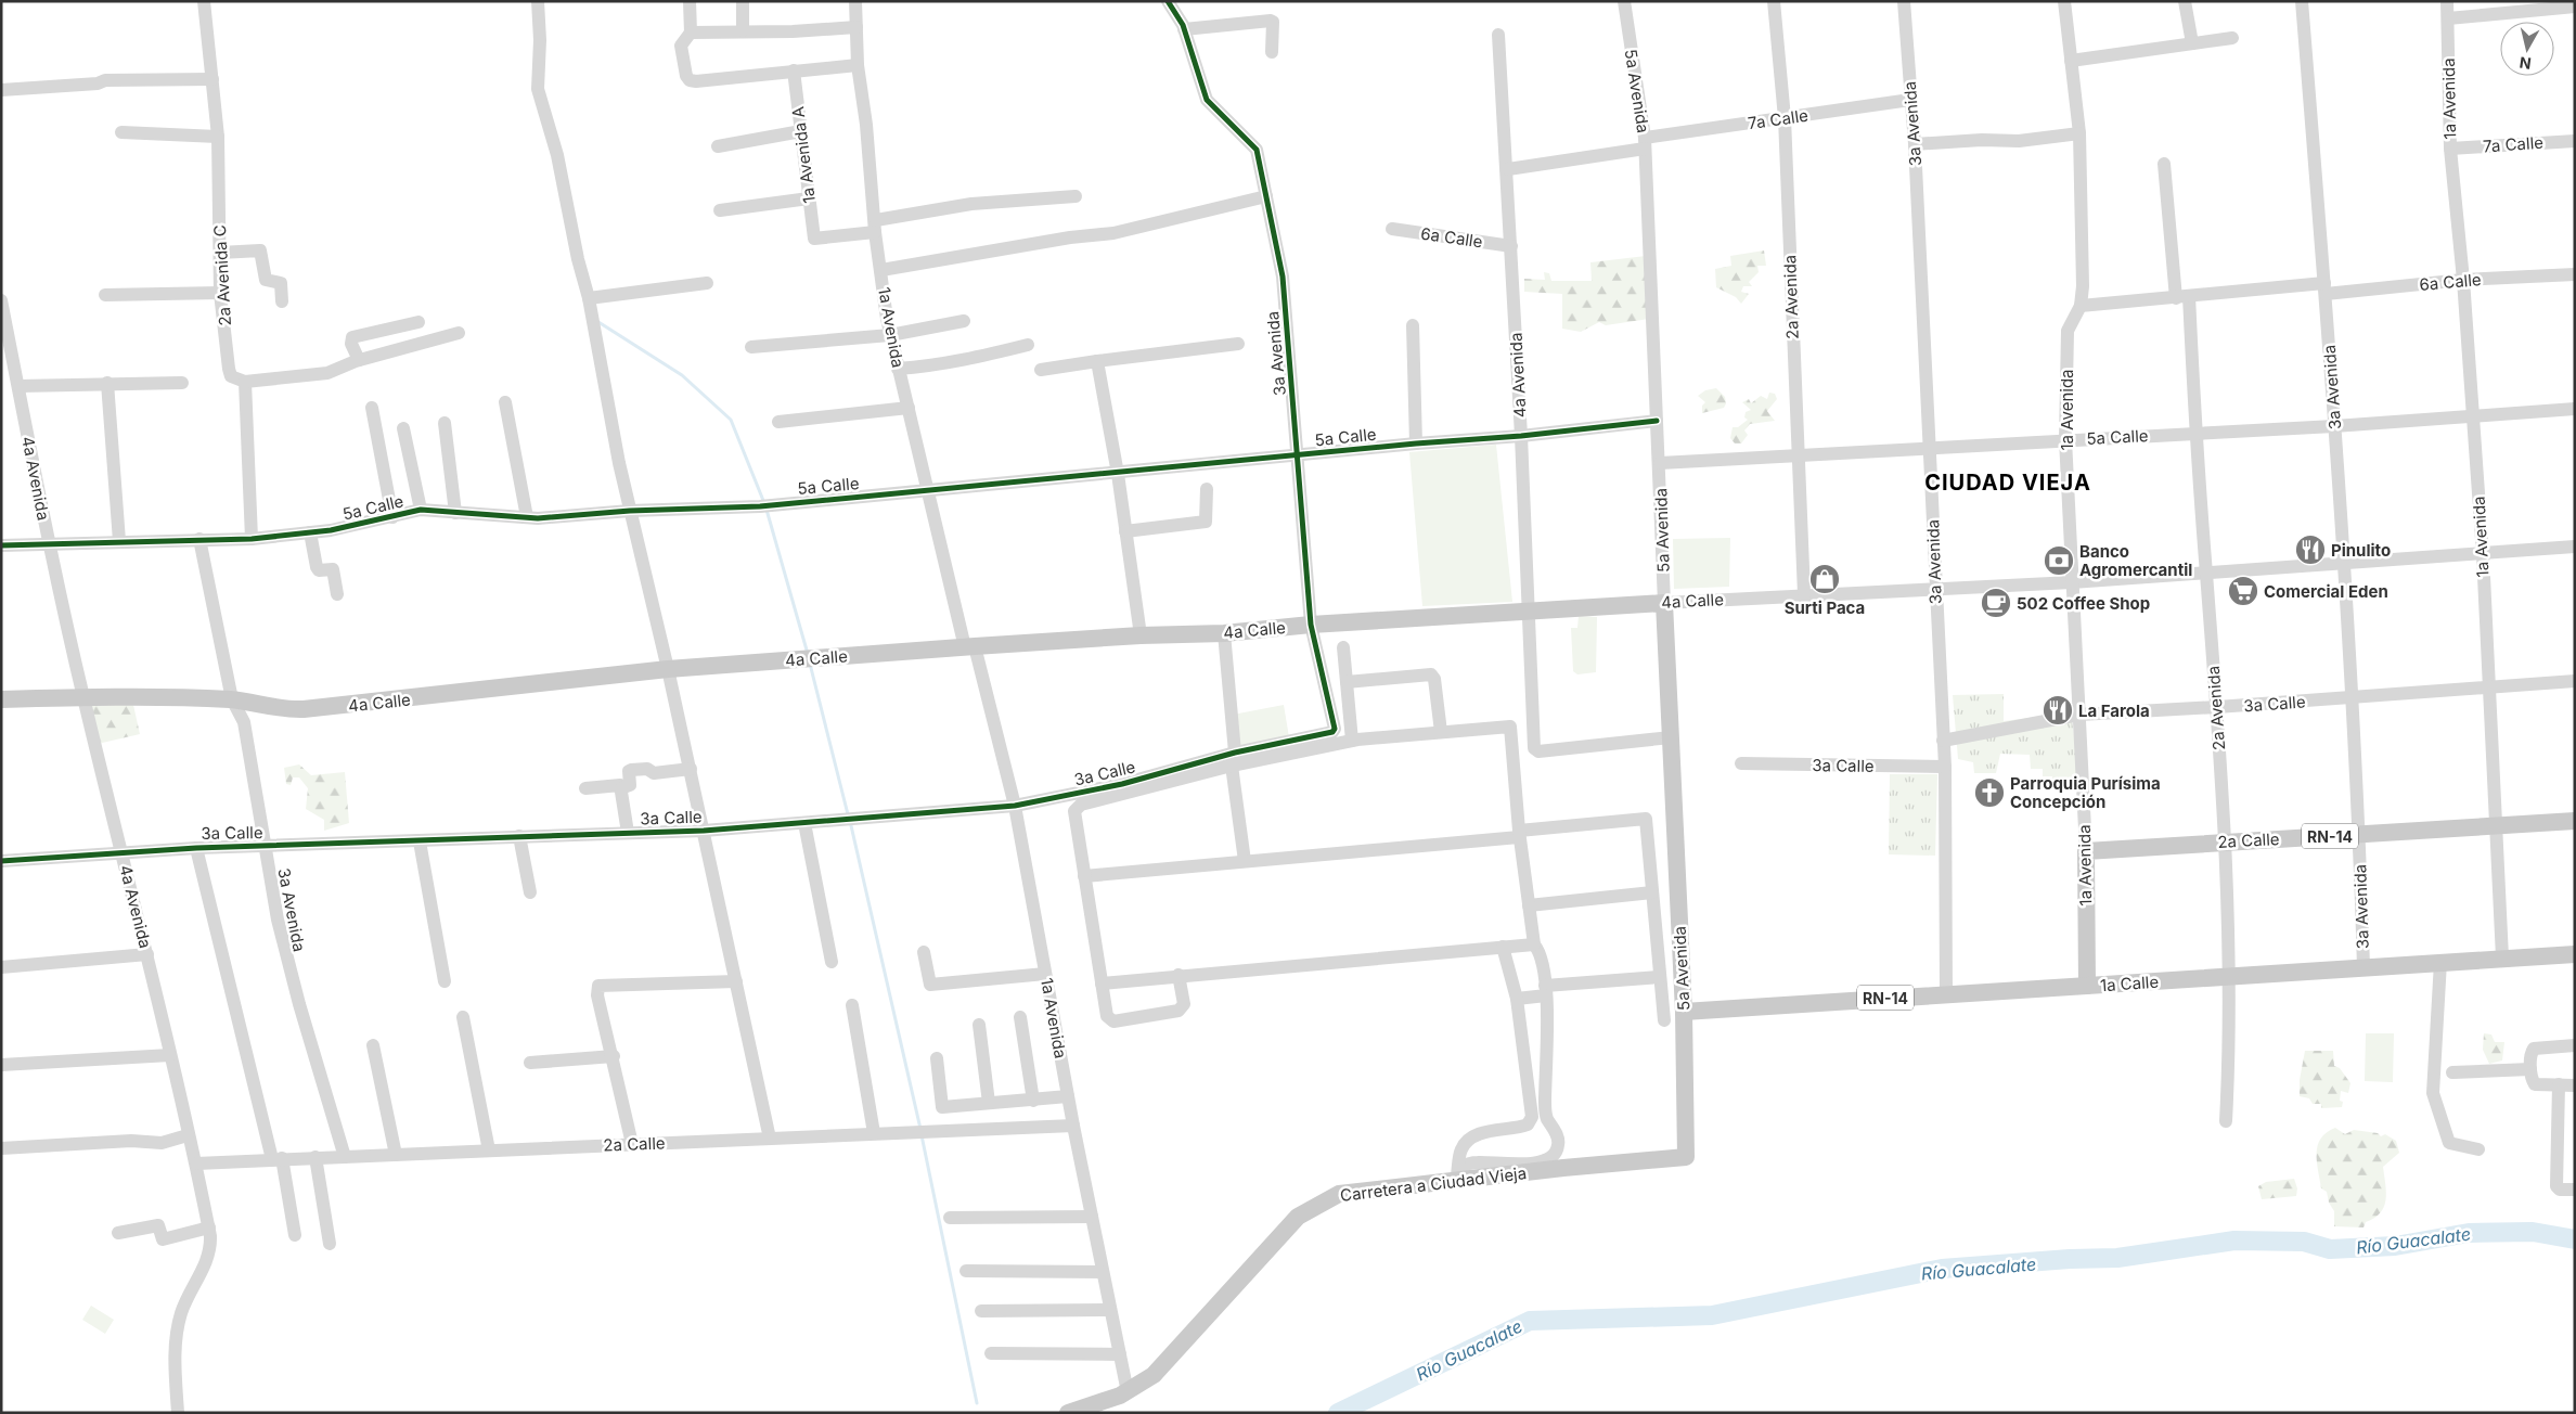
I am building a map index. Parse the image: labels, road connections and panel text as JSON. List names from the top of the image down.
{
  "streets": {
    "main road": [
      "5a Avenida",
      "1a Avenida",
      "4a Calle",
      "RN-14",
      "2a Calle",
      "1a Calle",
      "Carretera a Ciudad Vieja"
    ],
    "street": [
      "7a Calle",
      "3a Avenida",
      "1a Avenida A",
      "6a Calle",
      "2a Avenida C",
      "2a Avenida",
      "4a Avenida",
      "5a Calle",
      "3a Calle"
    ]
  },
  "crossings": [
    ["5a Avenida", "7a Calle"],
    ["5a Avenida", "4a Avenida"],
    ["5a Avenida", "5a Calle"],
    ["5a Avenida", "4a Calle"],
    ["5a Avenida", "1a Calle"],
    ["5a Avenida", "Carretera a Ciudad Vieja"],
    ["1a Avenida", "7a Calle"],
    ["1a Avenida", "1a Avenida A"],
    ["1a Avenida", "6a Calle"],
    ["1a Avenida", "5a Calle"],
    ["1a Avenida", "4a Calle"],
    ["1a Avenida", "3a Calle"],
    ["1a Avenida", "2a Calle"],
    ["1a Avenida", "1a Calle"],
    ["1a Avenida", "Carretera a Ciudad Vieja"],
    ["7a Calle", "3a Avenida"],
    ["7a Calle", "2a Avenida"],
    ["7a Calle", "4a Avenida"],
    ["3a Avenida", "6a Calle"],
    ["3a Avenida", "5a Calle"],
    ["3a Avenida", "4a Calle"],
    ["3a Avenida", "3a Calle"],
    ["3a Avenida", "2a Calle"],
    ["3a Avenida", "1a Calle"],
    ["6a Calle", "2a Avenida"],
    ["6a Calle", "4a Avenida"],
    ["2a Avenida", "5a Calle"],
    ["2a Avenida", "4a Calle"],
    ["2a Avenida", "3a Calle"],
    ["2a Avenida", "2a Calle"],
    ["2a Avenida", "1a Calle"],
    ["4a Avenida", "5a Calle"],
    ["4a Avenida", "4a Calle"],
    ["4a Avenida", "3a Calle"],
    ["4a Avenida", "2a Calle"]
  ],
  "districts": ["CIUDAD VIEJA"],
  "water": ["Río Guacalate"],
  "places": {
    "restaurant": ["Pinulito", "La Farola"],
    "bank": ["Banco Agromercantil"],
    "shop": ["Surti Paca"],
    "supermarket": ["Comercial Eden"],
    "cafe": ["502 Coffee Shop"],
    "church": ["Parroquia Purísima Concepción"]
  },
  "north": "bottom"
}
